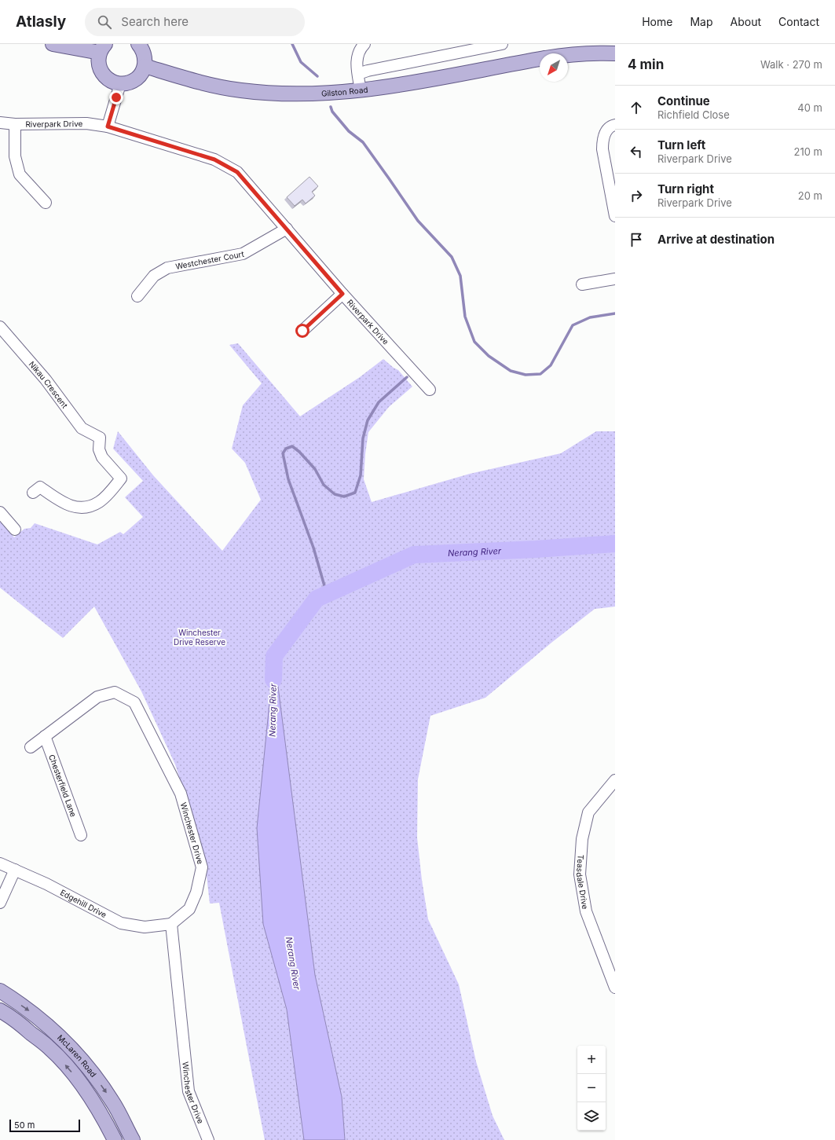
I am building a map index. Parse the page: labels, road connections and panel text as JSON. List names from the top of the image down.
{
  "streets": {
    "main road": ["Gilston Road", "McLaren Road"],
    "street": [
      "Riverpark Drive",
      "Westchester Court",
      "Nikau Crescent",
      "Chesterfield Lane",
      "Winchester Drive",
      "Teasdale Drive",
      "Edgehill Drive"
    ]
  },
  "crossings": [
    ["Riverpark Drive", "Westchester Court"],
    ["Chesterfield Lane", "Winchester Drive"],
    ["Winchester Drive", "Edgehill Drive"]
  ],
  "water": ["Nerang River"],
  "parks": ["Winchester Drive Reserve"],
  "scale_bar": "50 m",
  "north": "bottom left",
  "page": {
    "header": "Atlasly",
    "search": "Search here",
    "nav": [
      "Home",
      "Map",
      "About",
      "Contact"
    ],
    "heading": ["4 min", "Walk · 270 m"],
    "list": [
      ["Continue", "Richfield Close", "40 m"],
      ["Turn left", "Riverpark Drive", "210 m"],
      ["Turn right", "Riverpark Drive", "20 m"],
      "Arrive at destination"
    ],
    "map_buttons": ["+", "−"],
    "scale": "50 m"
  }
}
